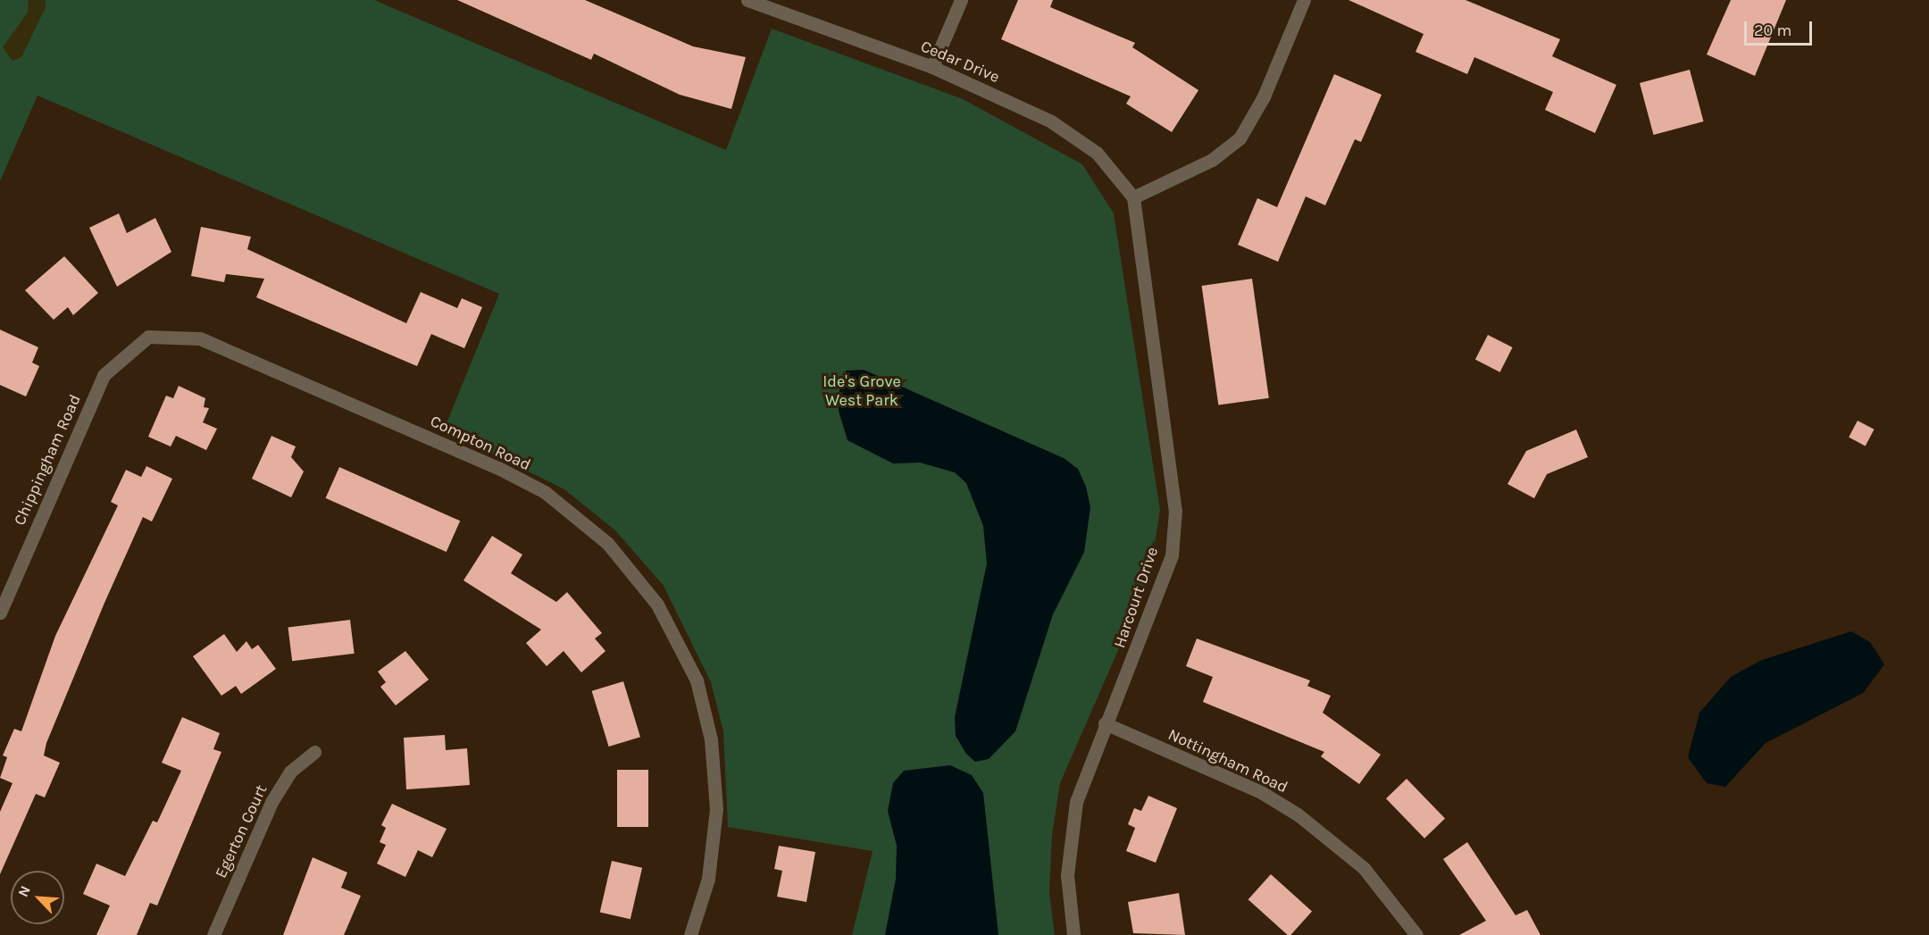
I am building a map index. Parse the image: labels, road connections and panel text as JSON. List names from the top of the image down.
{
  "streets": {
    "street": [
      "Cedar Drive",
      "Compton Road",
      "Chippingham Road",
      "Harcourt Drive",
      "Nottingham Road",
      "Egerton Court"
    ]
  },
  "crossings": [
    ["Cedar Drive", "Harcourt Drive"],
    ["Compton Road", "Chippingham Road"],
    ["Harcourt Drive", "Nottingham Road"]
  ],
  "parks": ["Ide's Grove West Park"],
  "scale_bar": "20 m",
  "north": "top left"
}
